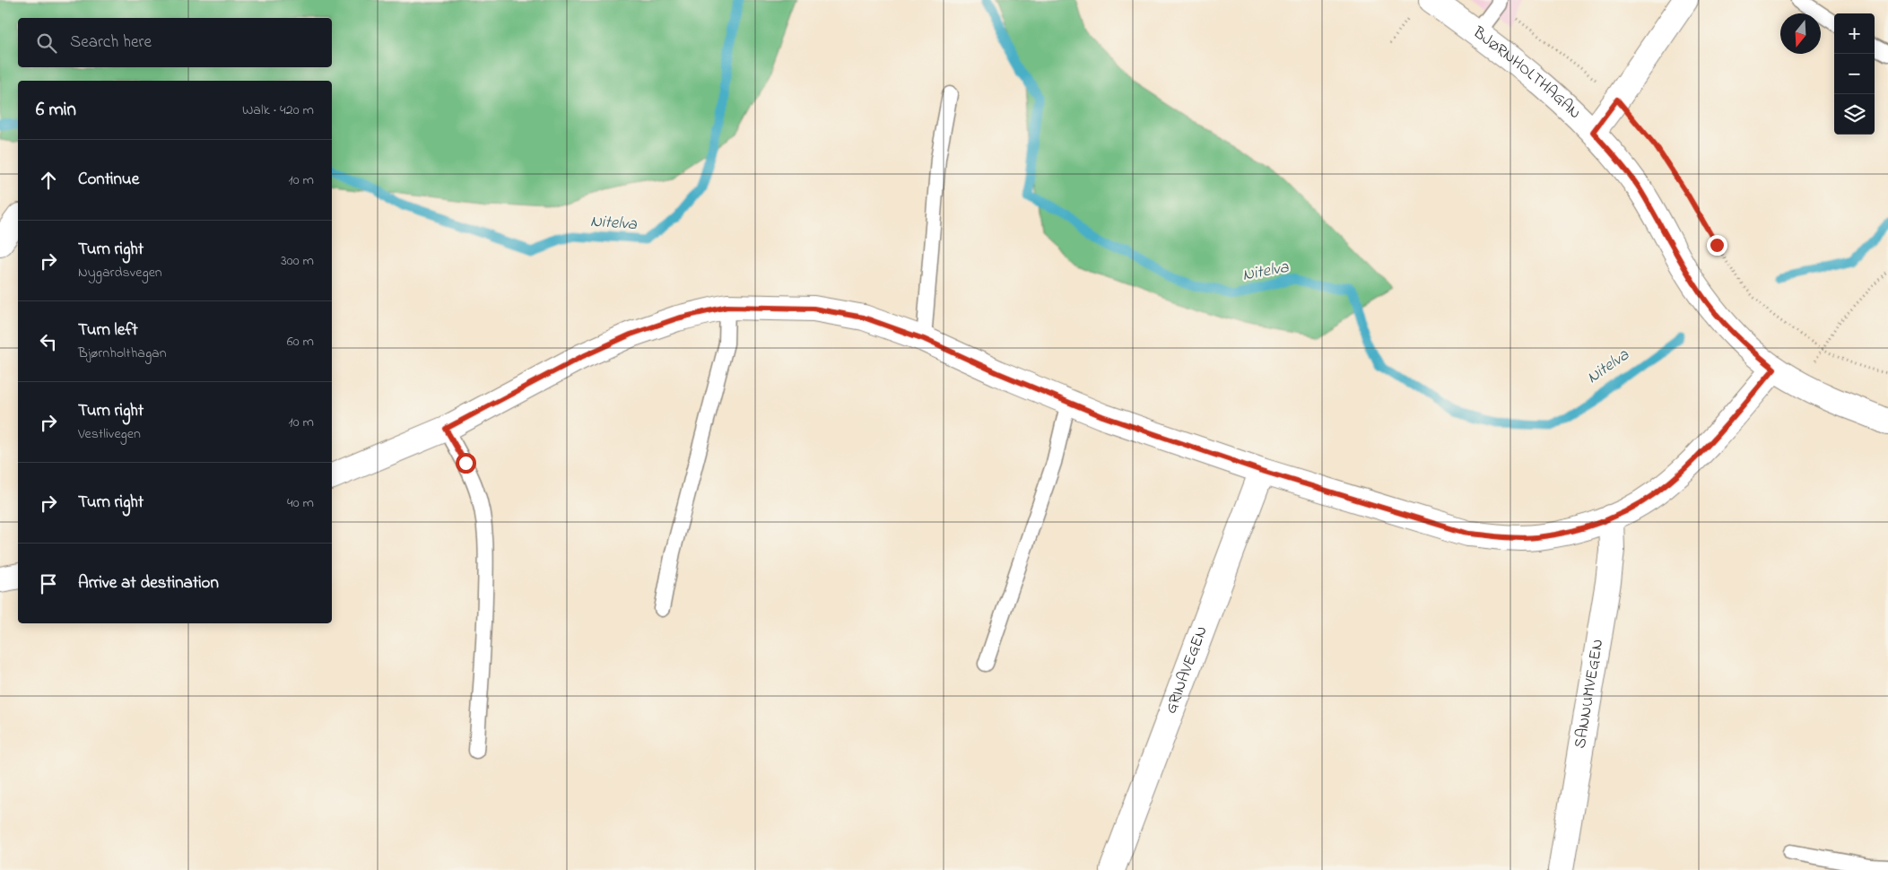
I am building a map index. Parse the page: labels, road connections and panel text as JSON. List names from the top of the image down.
{
  "streets": {
    "street": ["BJØRNHOLTHAGAN", "GRINAVEGEN", "SANNUMVEGEN"]
  },
  "water": ["Nitelva"],
  "north": "bottom",
  "page": {
    "map_buttons": ["+", "−"],
    "search": "Search here",
    "heading": ["6 min", "Walk · 420 m"],
    "list": [
      ["Continue", "10 m"],
      ["Turn right", "Nygardsvegen", "300 m"],
      ["Turn left", "Bjørnholthagan", "60 m"],
      ["Turn right", "Vestlivegen", "10 m"],
      ["Turn right", "40 m"],
      "Arrive at destination"
    ]
  }
}
